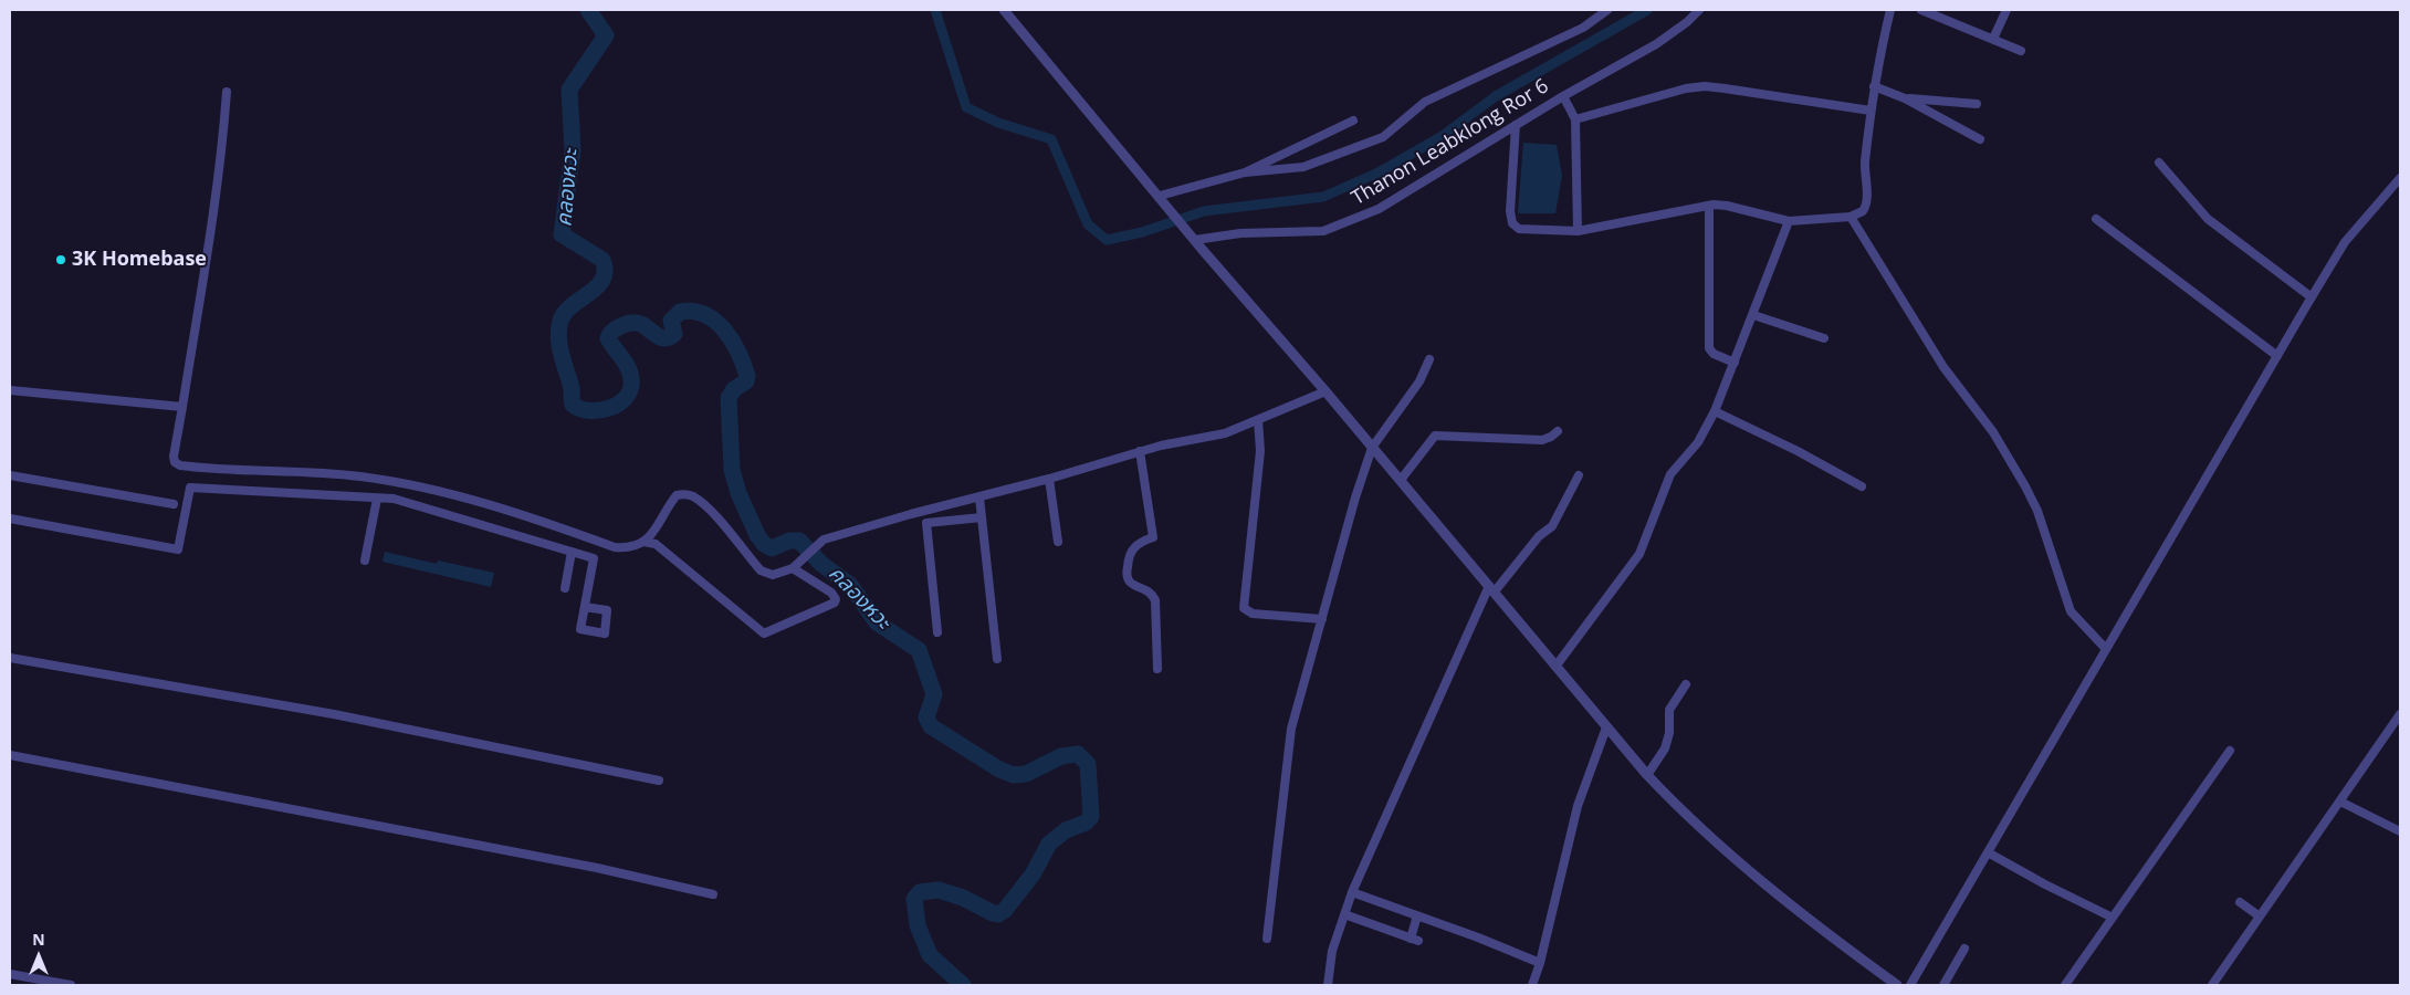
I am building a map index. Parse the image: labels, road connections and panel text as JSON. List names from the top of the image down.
{
  "streets": {
    "street": ["Thanon Leabklong Ror 6"]
  },
  "water": ["คลองหวะ"],
  "places": ["3K Homebase"],
  "north": "top"
}
